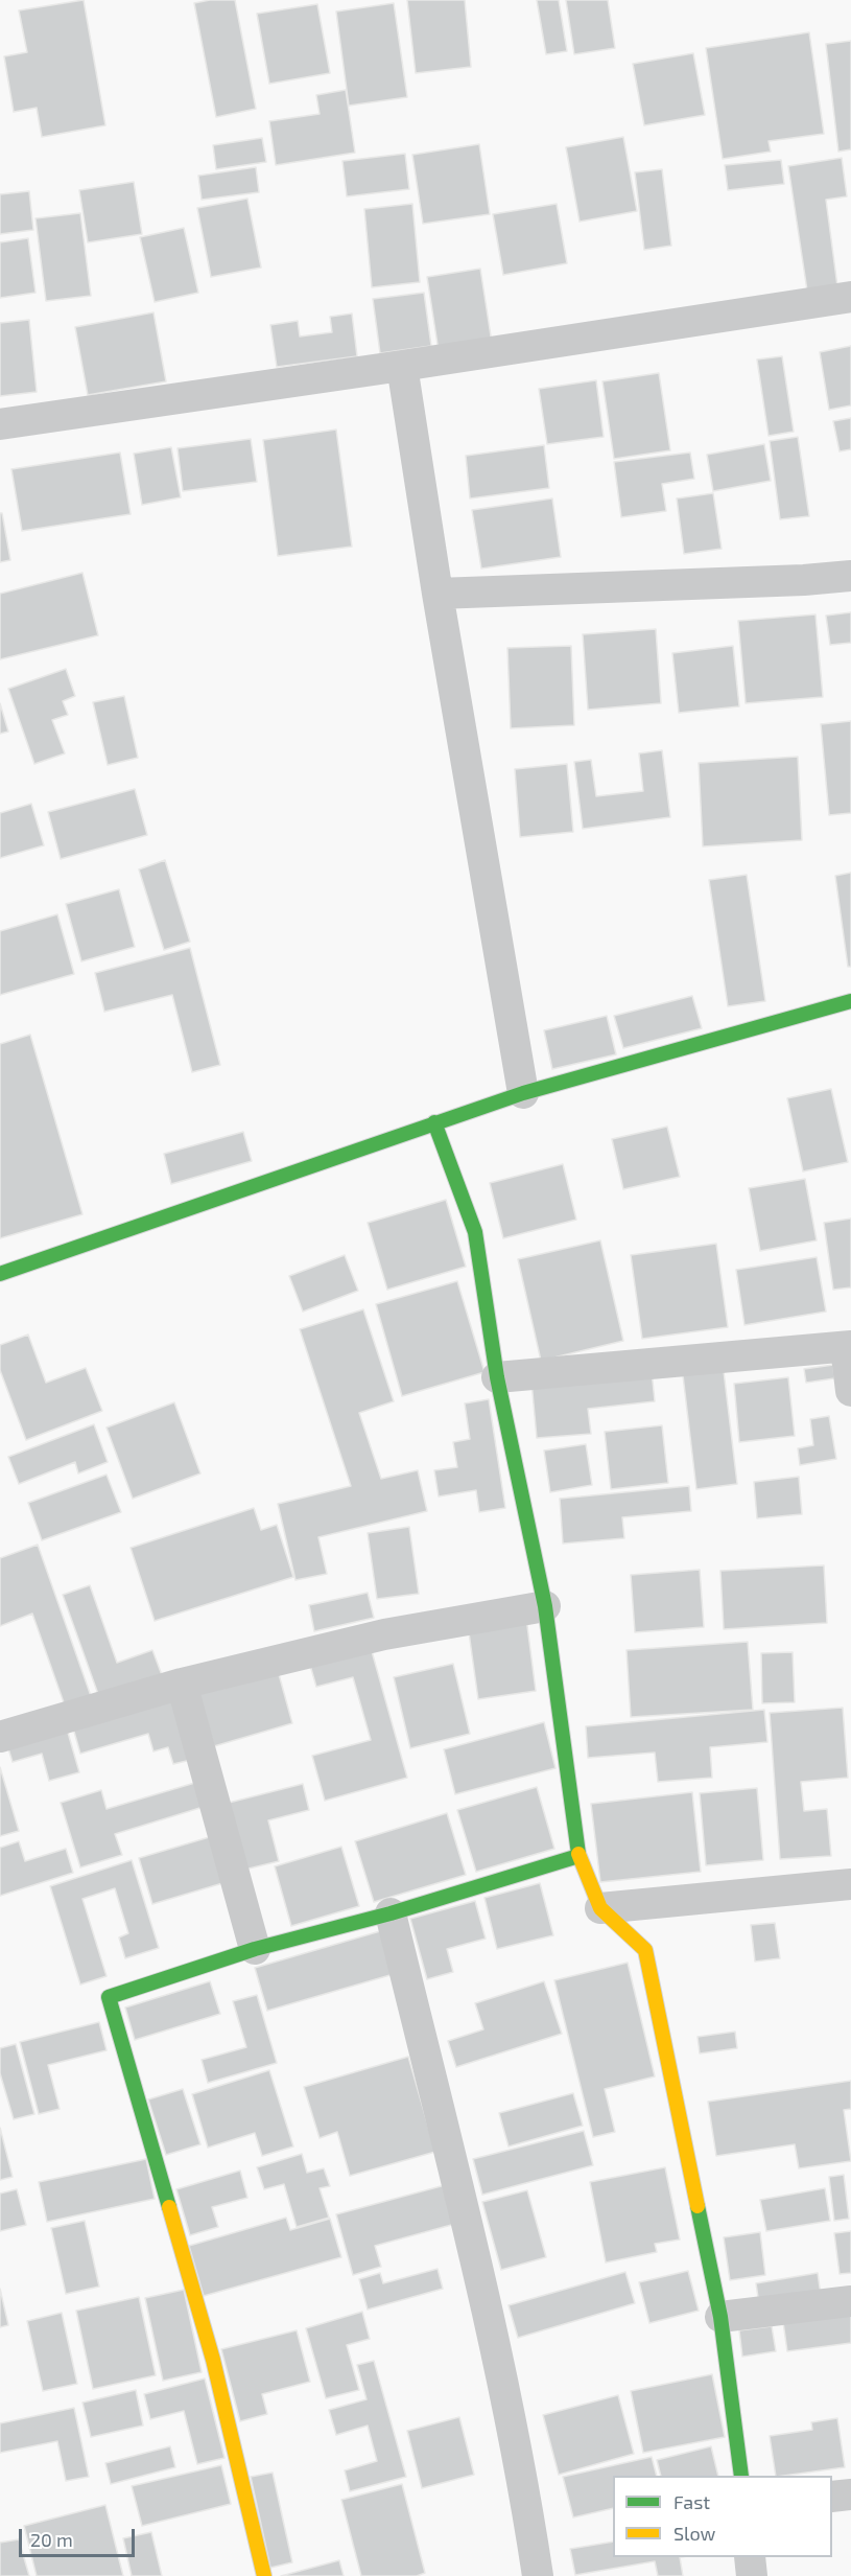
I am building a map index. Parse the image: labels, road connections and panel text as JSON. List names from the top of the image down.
{
  "legend": ["Fast", "Slow"],
  "scale_bar": "20 m"
}
